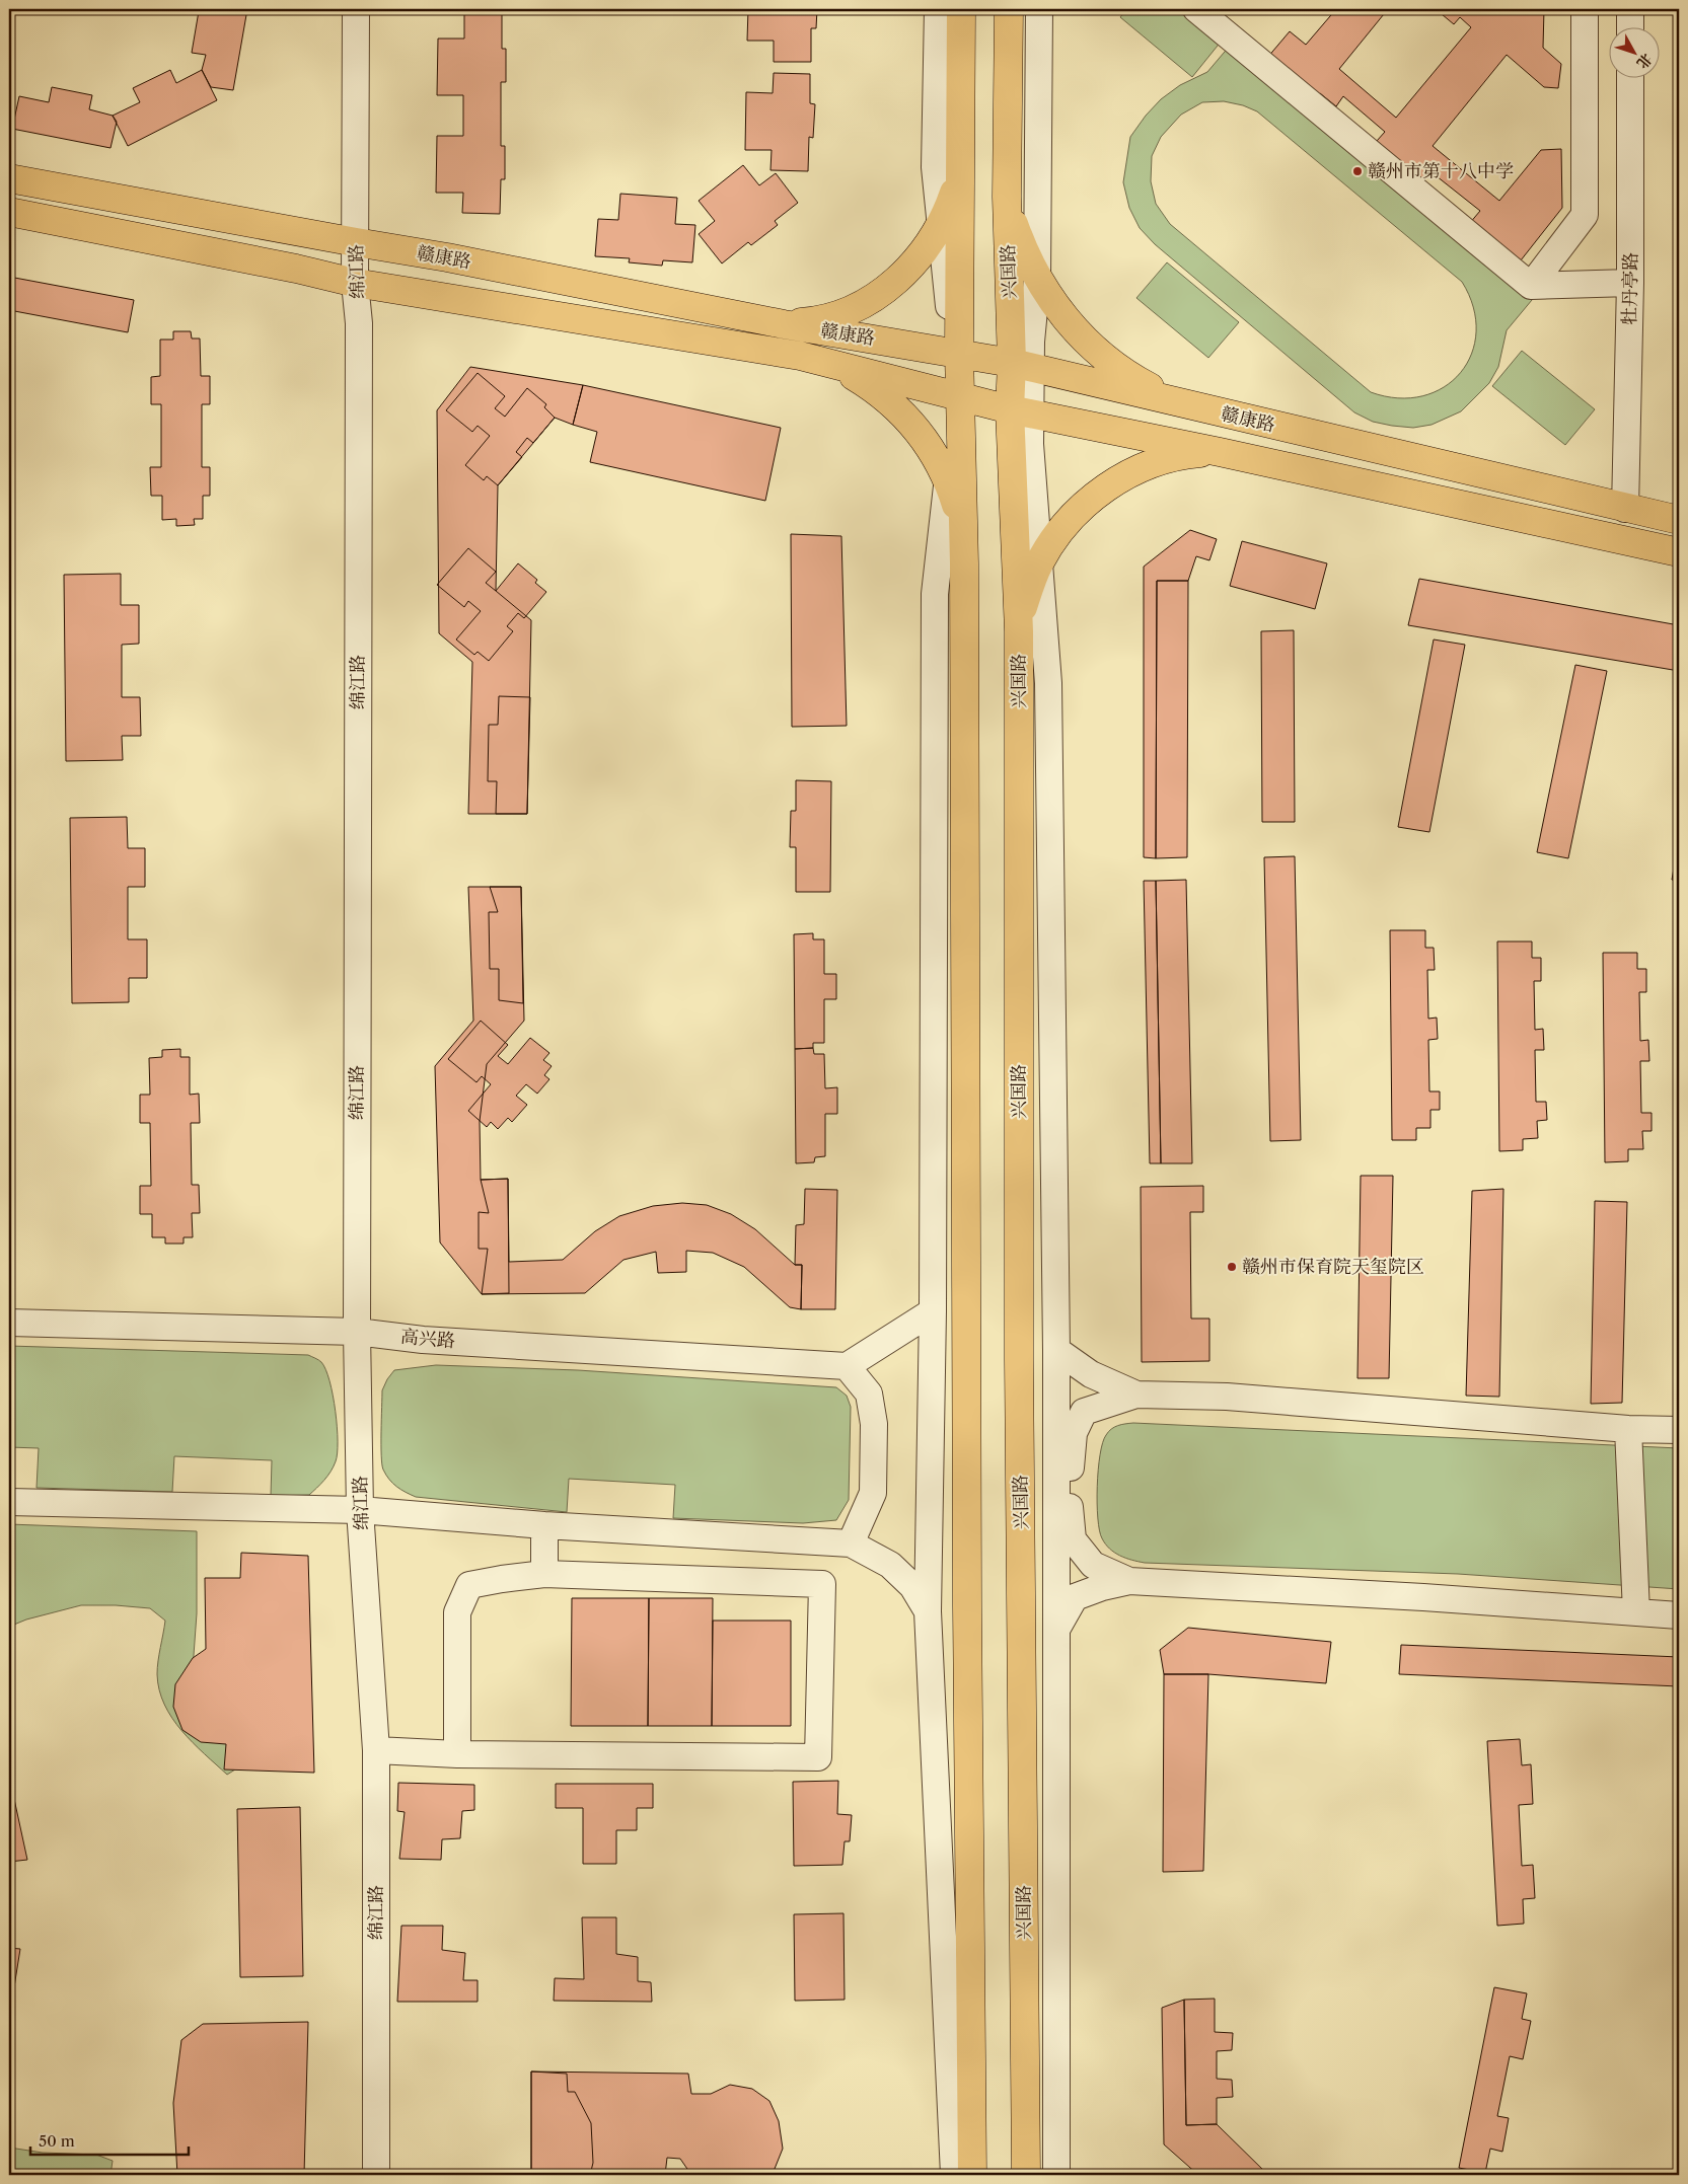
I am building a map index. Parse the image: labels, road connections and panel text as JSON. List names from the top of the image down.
{
  "streets": {
    "main road": ["赣康路", "兴国路"],
    "street": ["绵江路", "牡丹亭路", "高兴路"]
  },
  "crossings": [
    ["赣康路", "绵江路"],
    ["赣康路", "兴国路"],
    ["赣康路", "牡丹亭路"],
    ["绵江路", "高兴路"]
  ],
  "places": ["赣州市第十八中学", "赣州市保育院天玺院区"],
  "scale_bar": "50 m",
  "north": "bottom right"
}
